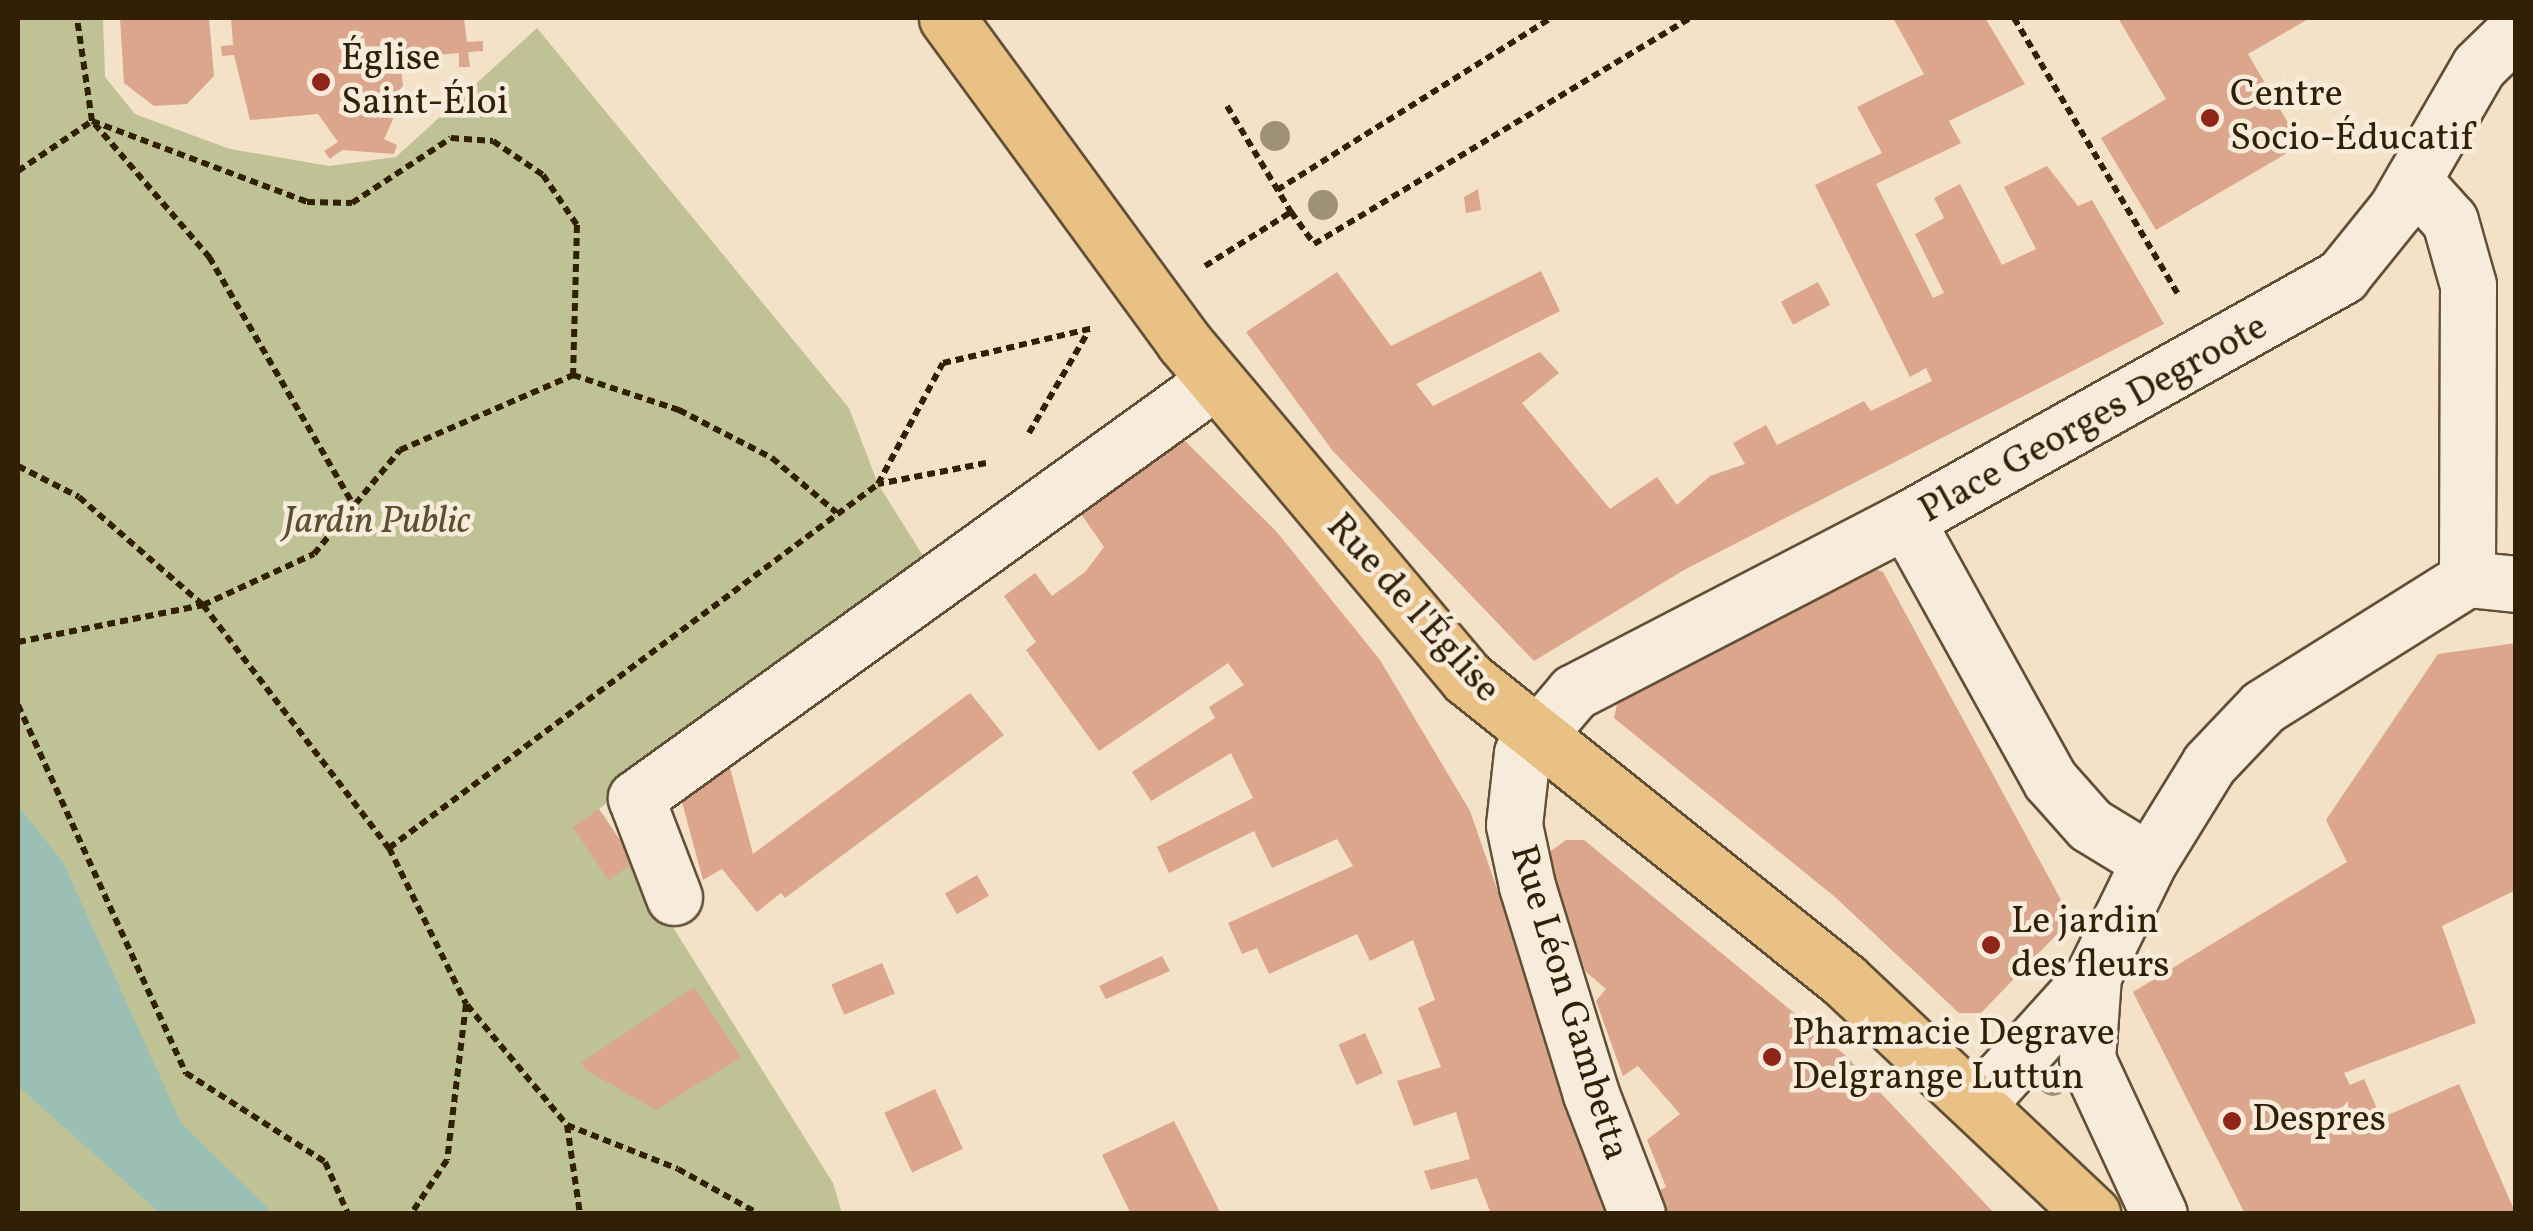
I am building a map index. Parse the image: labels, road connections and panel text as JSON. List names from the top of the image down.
{
  "streets": {
    "main road": ["Rue de l'Église"],
    "street": ["Place Georges Degroote", "Rue Léon Gambetta"]
  },
  "crossings": [
    ["Rue de l'Église", "Rue Léon Gambetta"]
  ],
  "parks": ["Jardin Public"],
  "places": [
    "Église Saint-Éloi",
    "Centre Socio-Éducatif",
    "Le jardin des fleurs",
    "Pharmacie Degrave Delgrange Luttun",
    "Despres"
  ]
}
